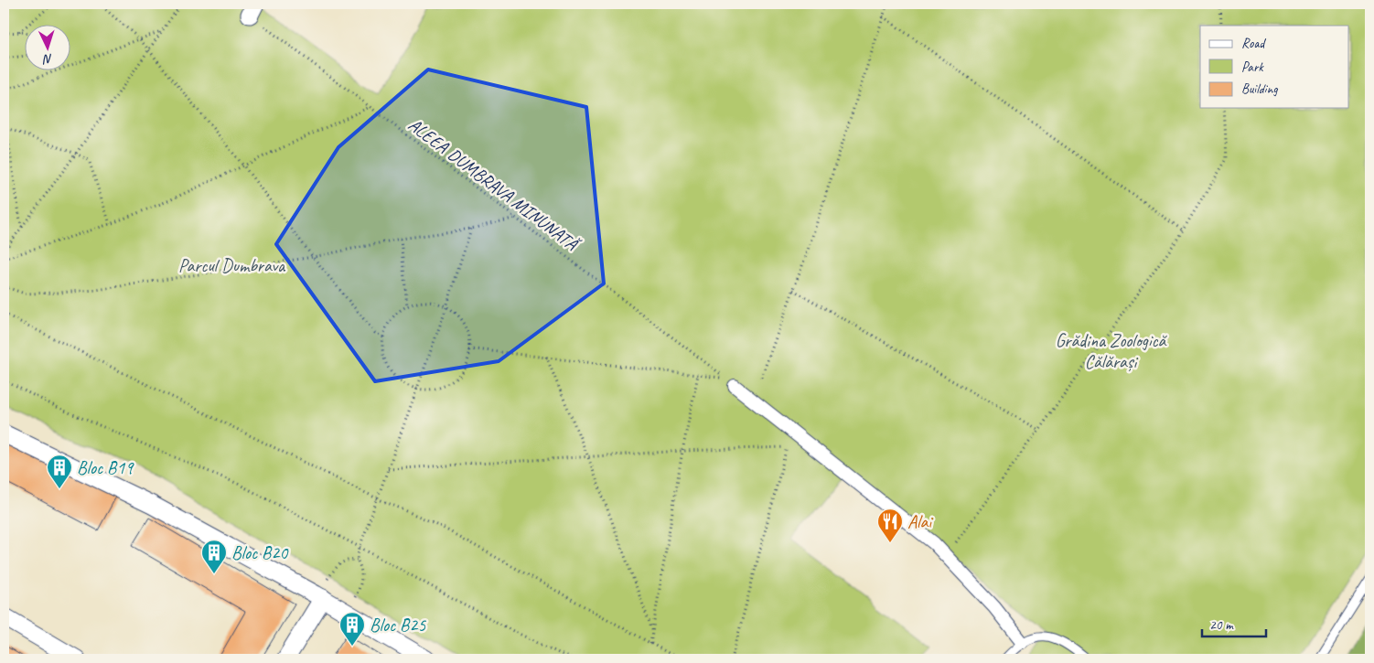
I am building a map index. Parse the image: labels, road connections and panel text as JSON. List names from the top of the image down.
{
  "streets": {
    "path": ["ALEEA DUMBRAVA MINUNATĂ"]
  },
  "parks": ["Parcul Dumbrava", "Grădina Zoologică Călărași"],
  "places": {
    "building": ["Bloc B19", "Bloc B20", "Bloc B25"],
    "restaurant": ["Alai"]
  },
  "legend": ["Road", "Park", "Building"],
  "scale_bar": "20 m",
  "north": "bottom"
}
